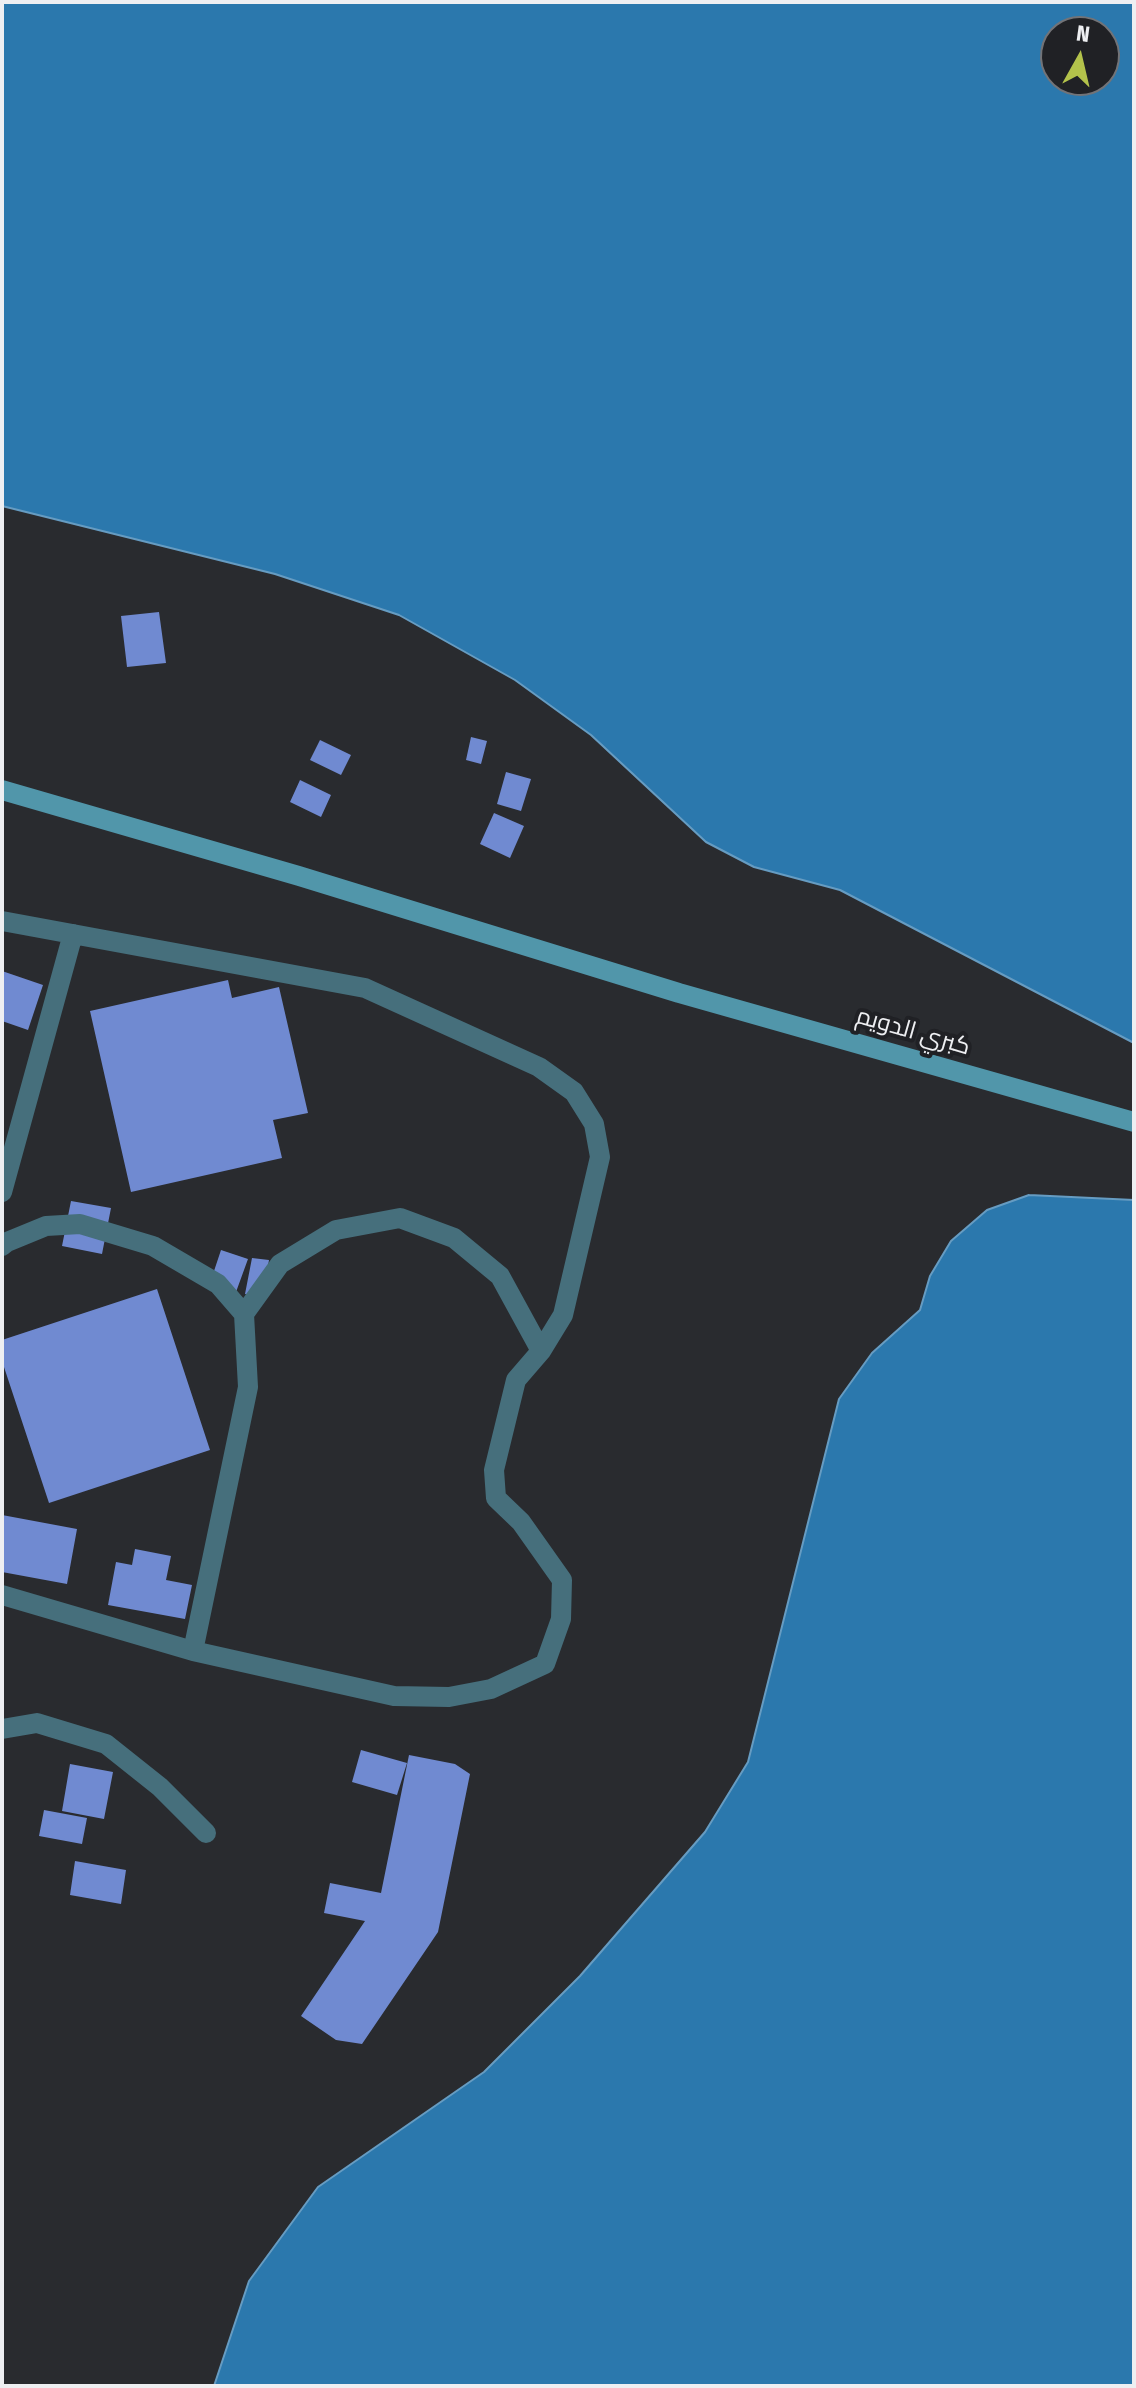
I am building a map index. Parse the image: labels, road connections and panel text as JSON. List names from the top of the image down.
{
  "streets": {
    "main road": ["كبري الدويم"]
  },
  "north": "top"
}
